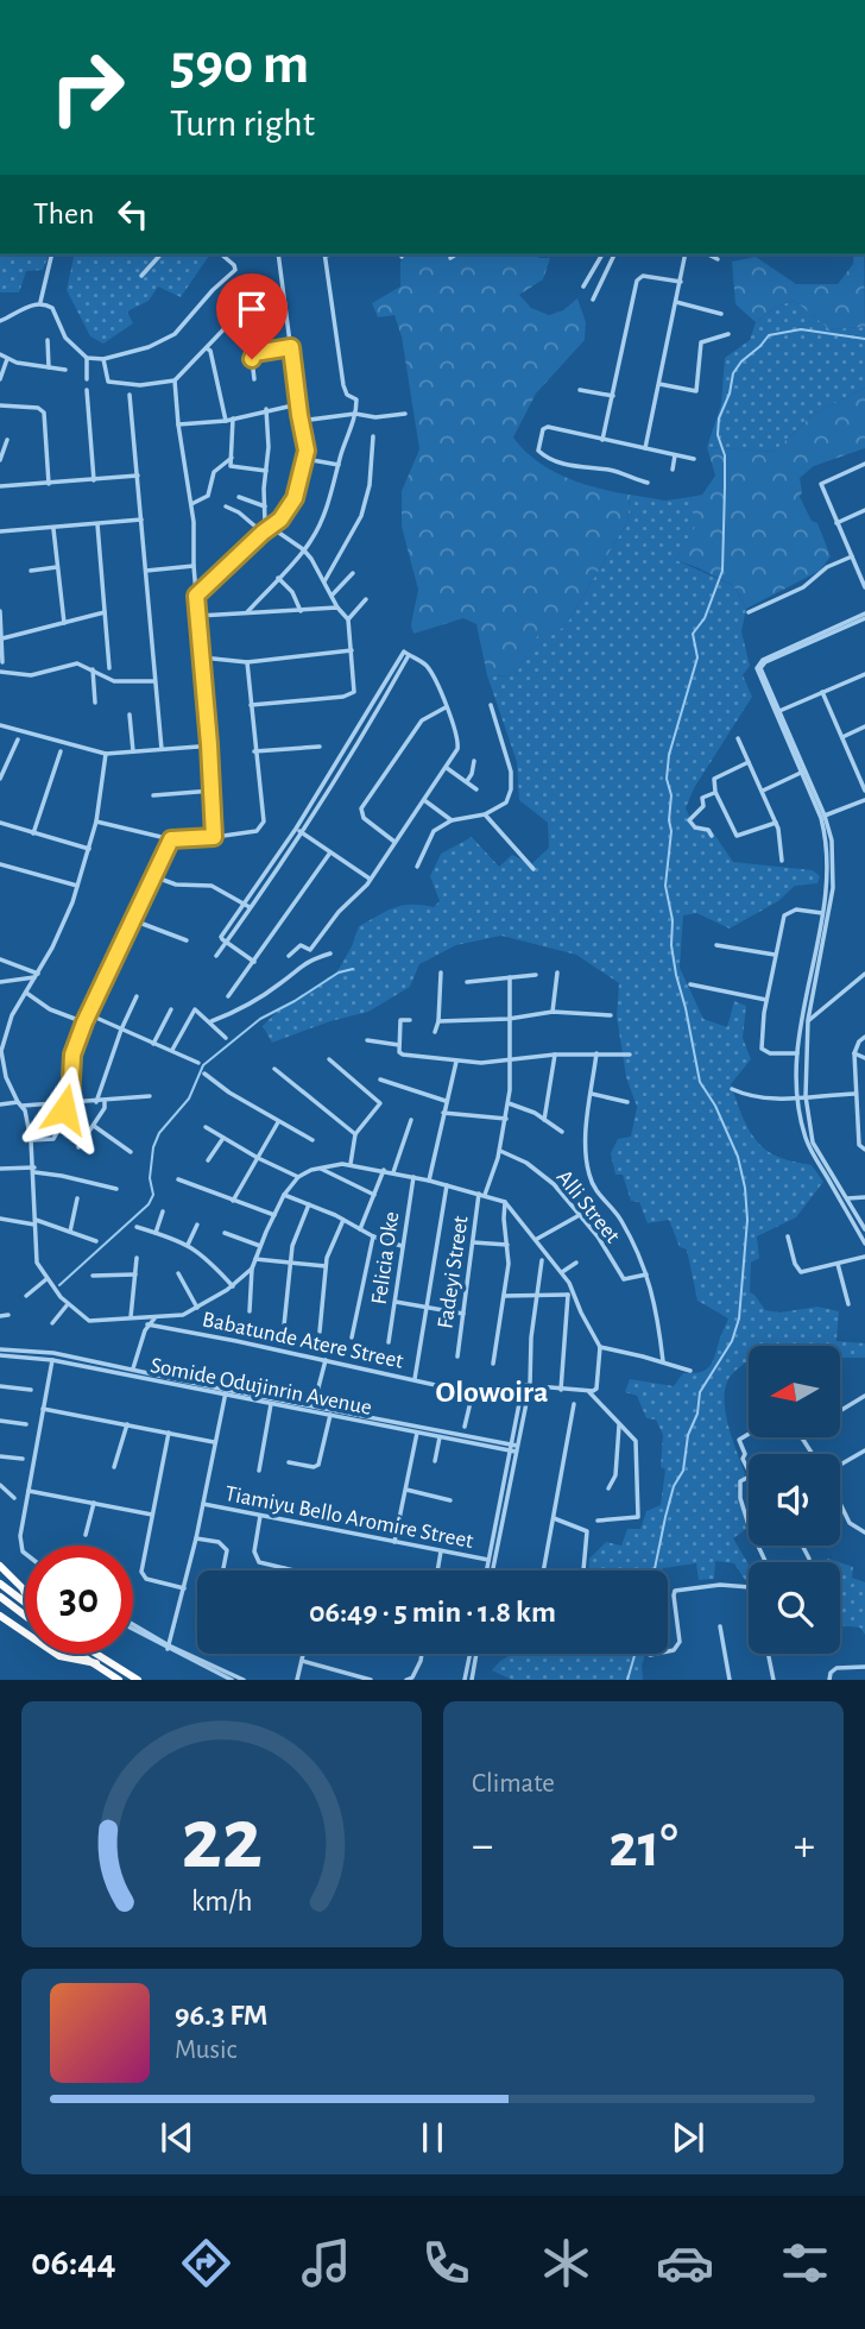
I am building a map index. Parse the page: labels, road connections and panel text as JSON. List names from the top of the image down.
{
  "streets": {
    "street": [
      "Alli Street",
      "Felicia Oke",
      "Fadeyi Street",
      "Babatunde Atere Street",
      "Somide Odujinrin Avenue",
      "Tiamiyu Bello Aromire Street"
    ]
  },
  "crossings": [
    ["Alli Street", "Fadeyi Street"]
  ],
  "districts": ["Olowoira"],
  "north": "left",
  "page": {
    "turn": ["590 m", "Turn right"],
    "then": "Then",
    "limit": "30",
    "trip": "06:49 · 5 min · 1.8 km",
    "tile": "Climate",
    "heat": ["−", "21°", "+"],
    "song": ["96.3 FM", "Music"],
    "tabs": "06:44",
    "gauge": ["22", "km/h"]
  }
}
